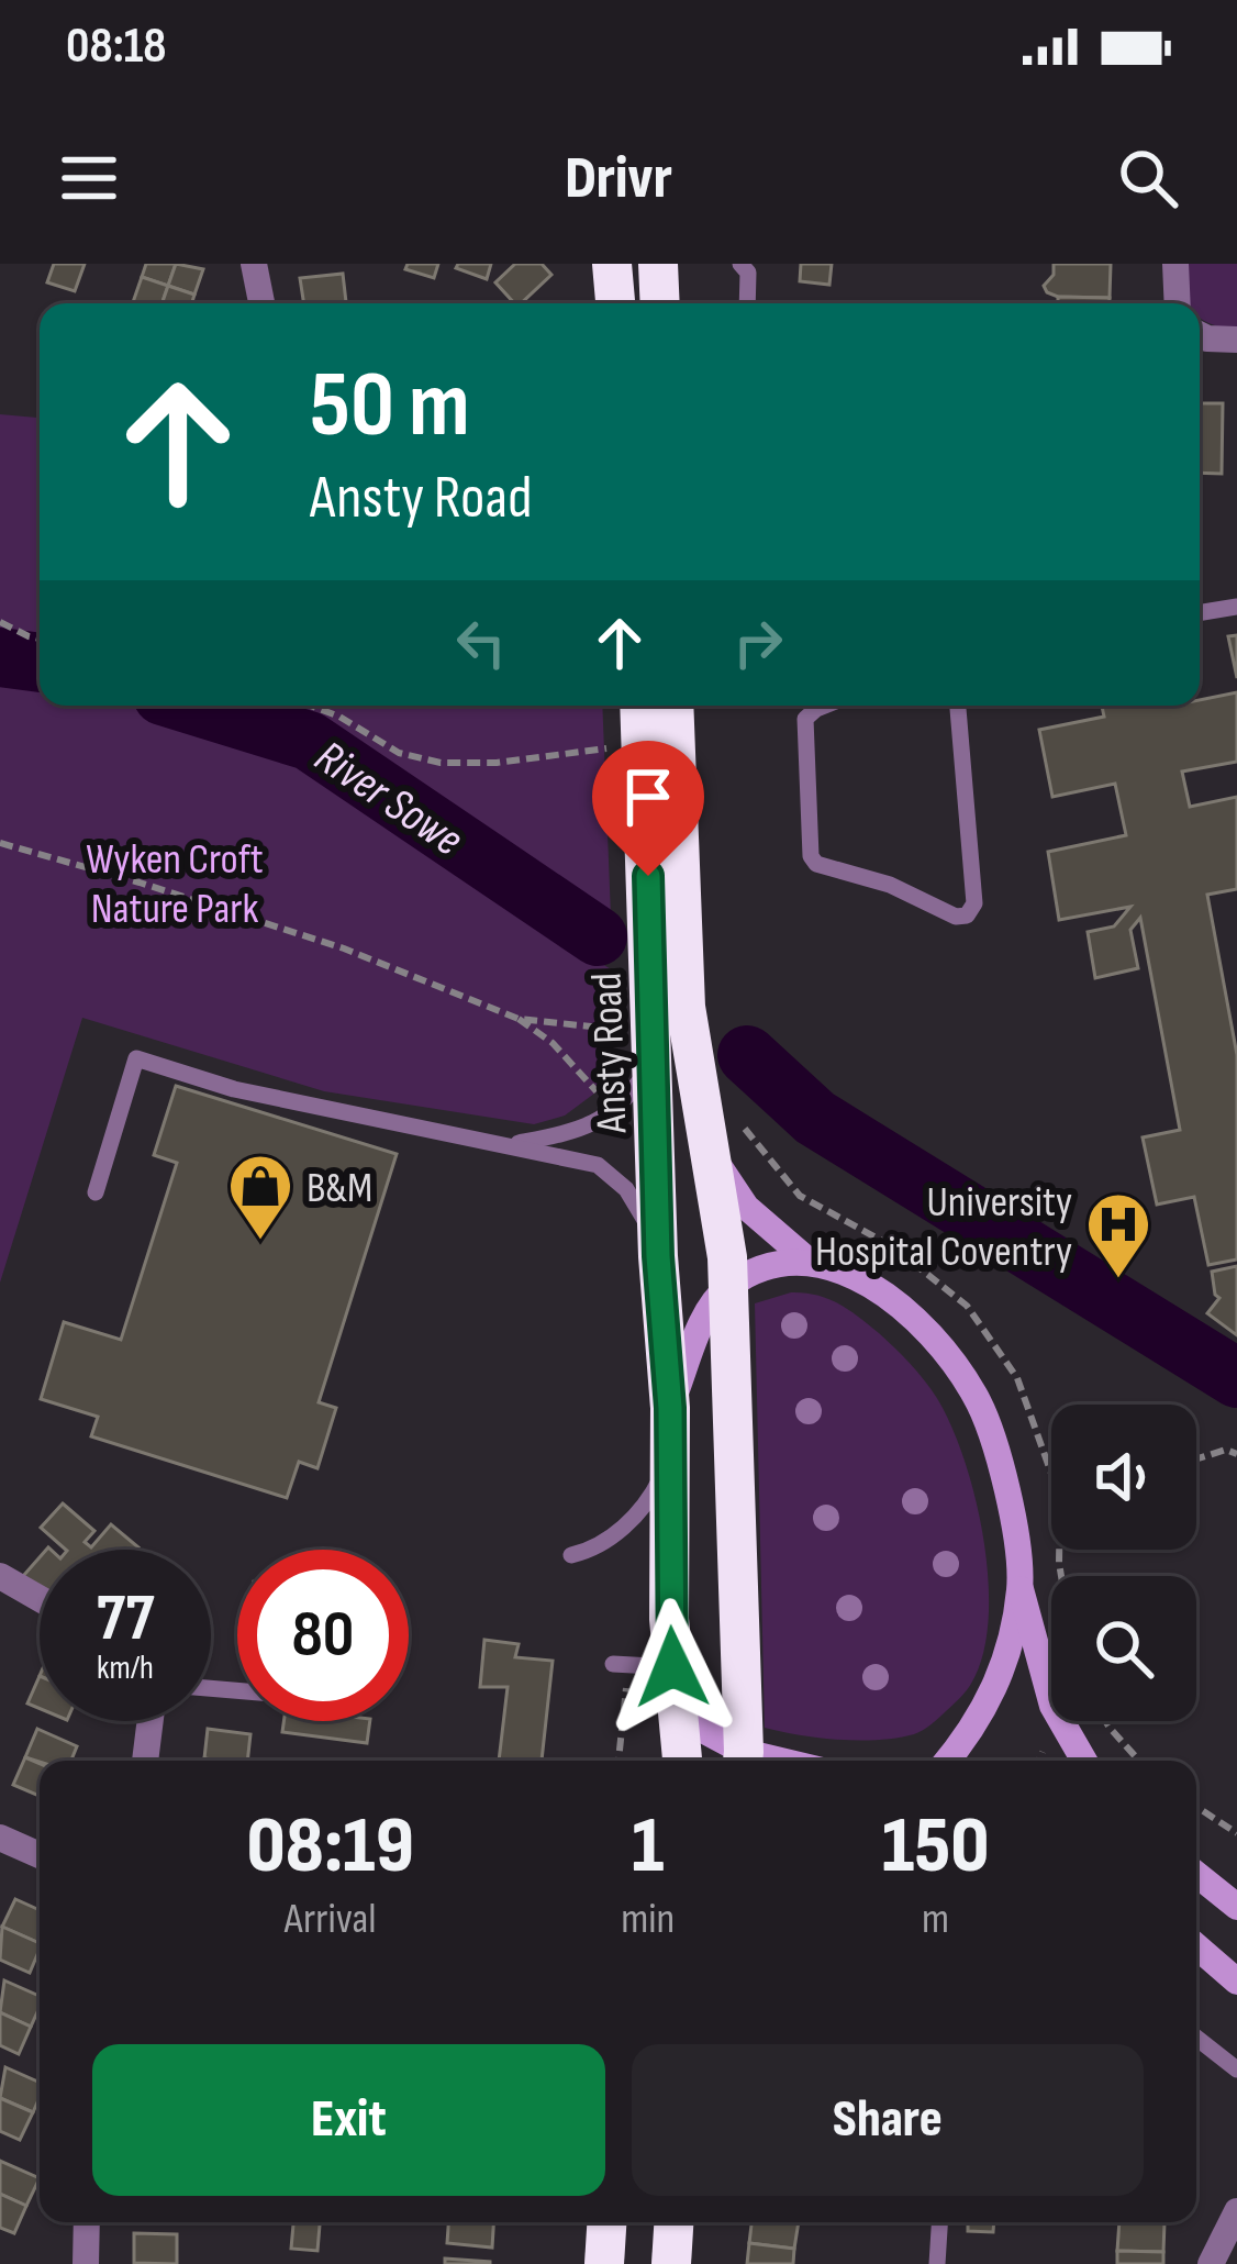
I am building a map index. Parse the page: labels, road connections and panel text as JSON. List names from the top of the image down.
{
  "streets": {
    "highway": ["Ansty Road"]
  },
  "water": ["River Sowe"],
  "parks": ["Wyken Croft Nature Park"],
  "places": {
    "shop": ["B&M"],
    "hospital": ["University Hospital Coventry"]
  },
  "page": {
    "status": "08:18",
    "header": "Drivr",
    "turn": ["50 m", "Ansty Road"],
    "speed": "77 km/h",
    "limit": "80",
    "eta": [
      "08:19",
      "Arrival",
      "1",
      "min",
      "150",
      "m"
    ],
    "buttons": ["Exit", "Share"]
  }
}
